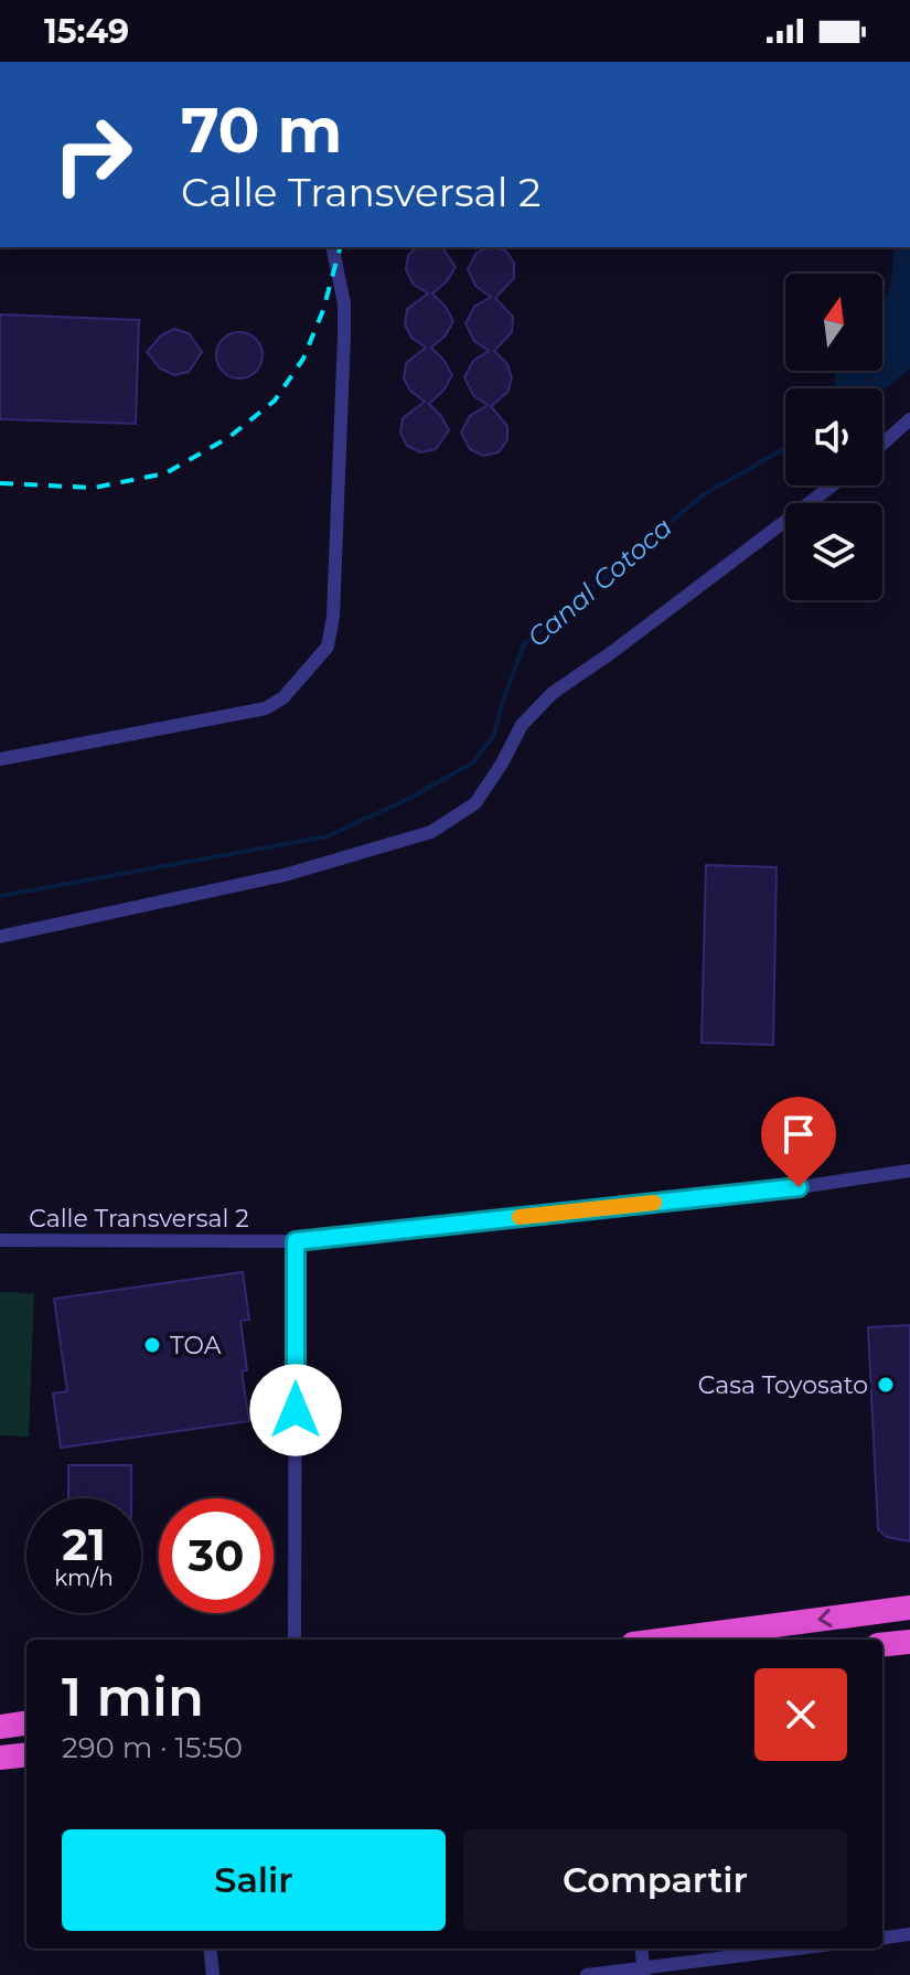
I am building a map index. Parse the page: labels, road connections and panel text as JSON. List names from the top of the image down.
{
  "streets": {
    "street": ["Calle Transversal 2"]
  },
  "water": ["Canal Cotoca"],
  "places": ["TOA", "Casa Toyosato"],
  "north": "top",
  "page": {
    "status": "15:49",
    "turn": ["70 m", "Calle Transversal 2"],
    "speed": "21 km/h",
    "limit": "30",
    "heading": ["1 min", "290 m · 15:50"],
    "buttons": ["Salir", "Compartir"]
  }
}
